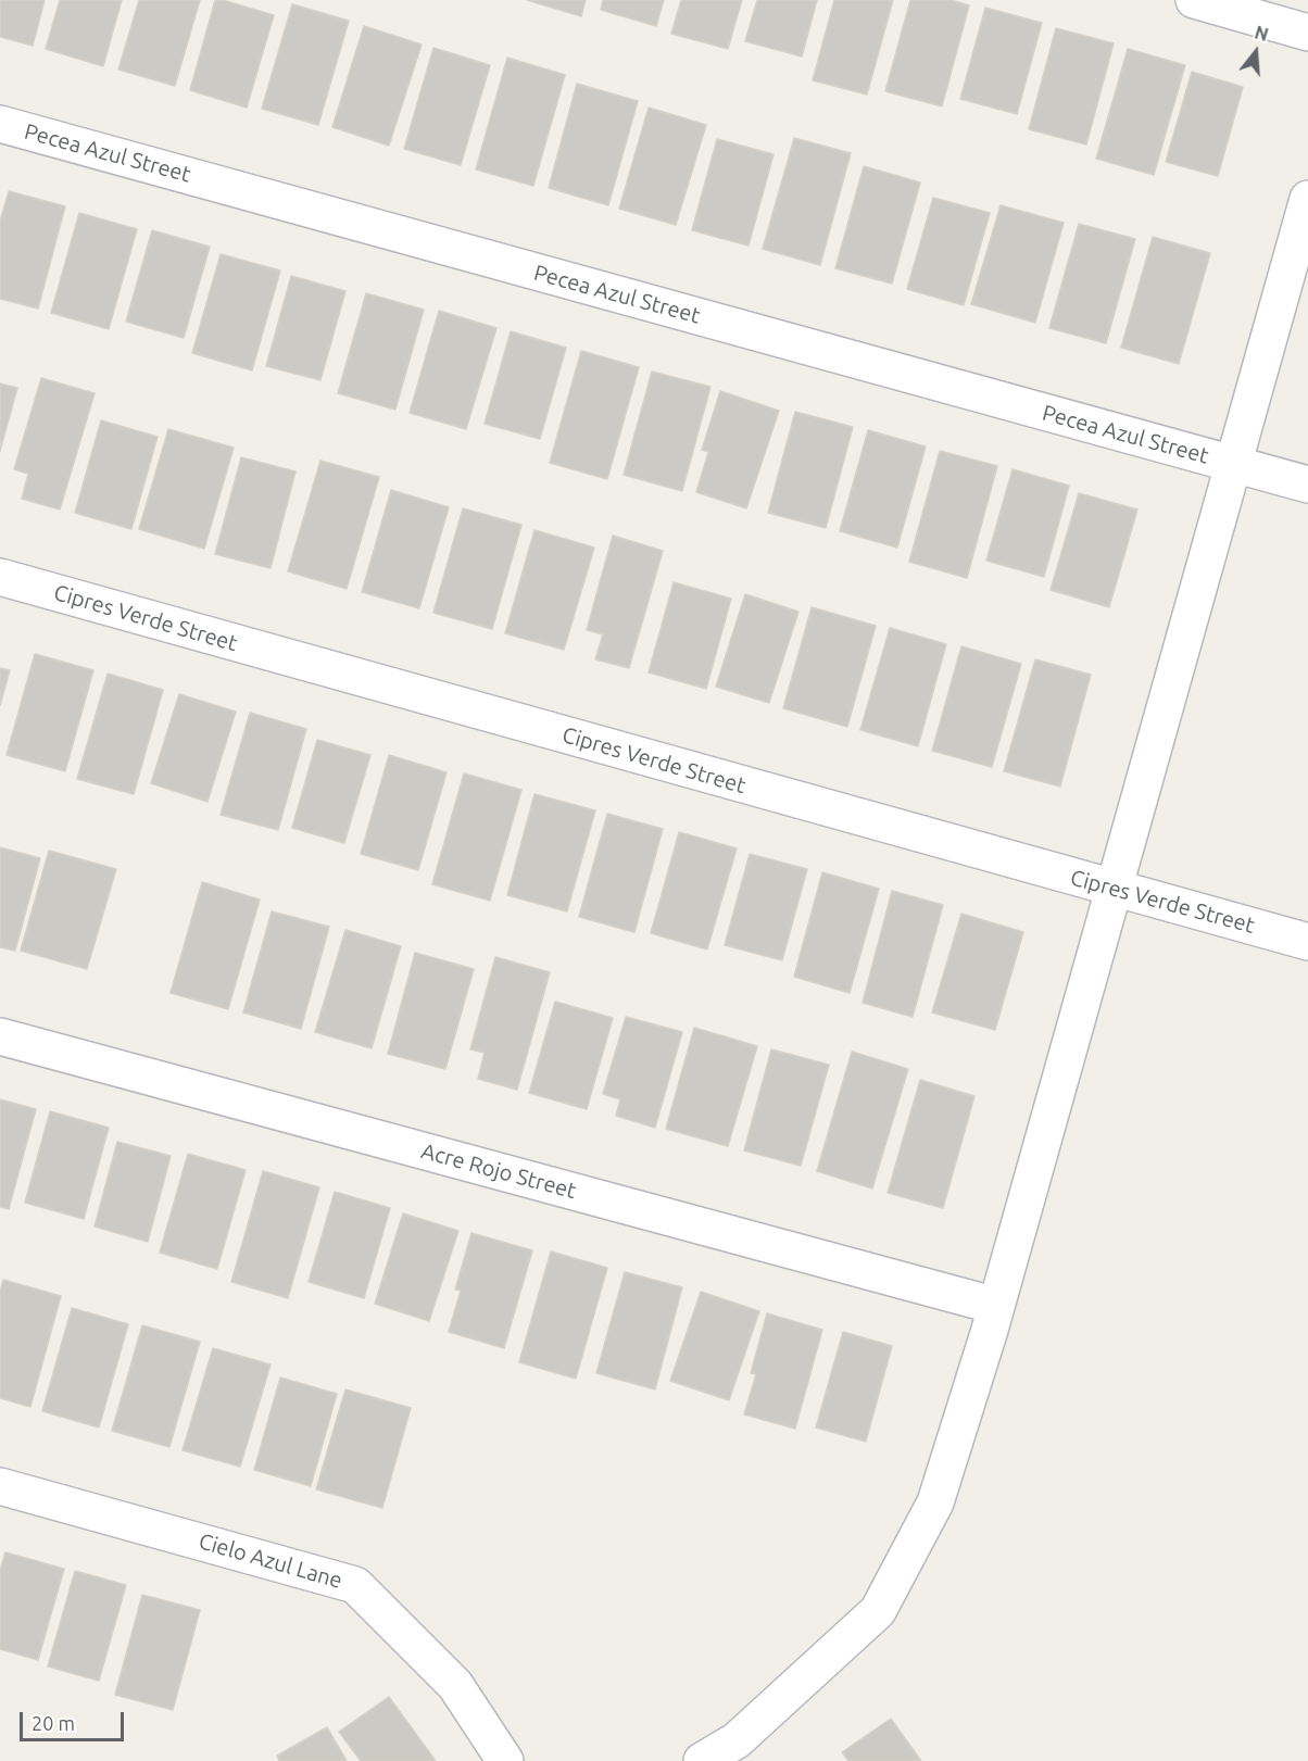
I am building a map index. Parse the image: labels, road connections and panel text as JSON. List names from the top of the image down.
{
  "streets": {
    "street": [
      "Pecea Azul Street",
      "Cipres Verde Street",
      "Acre Rojo Street",
      "Cielo Azul Lane"
    ]
  },
  "scale_bar": "20 m",
  "north": "top"
}
